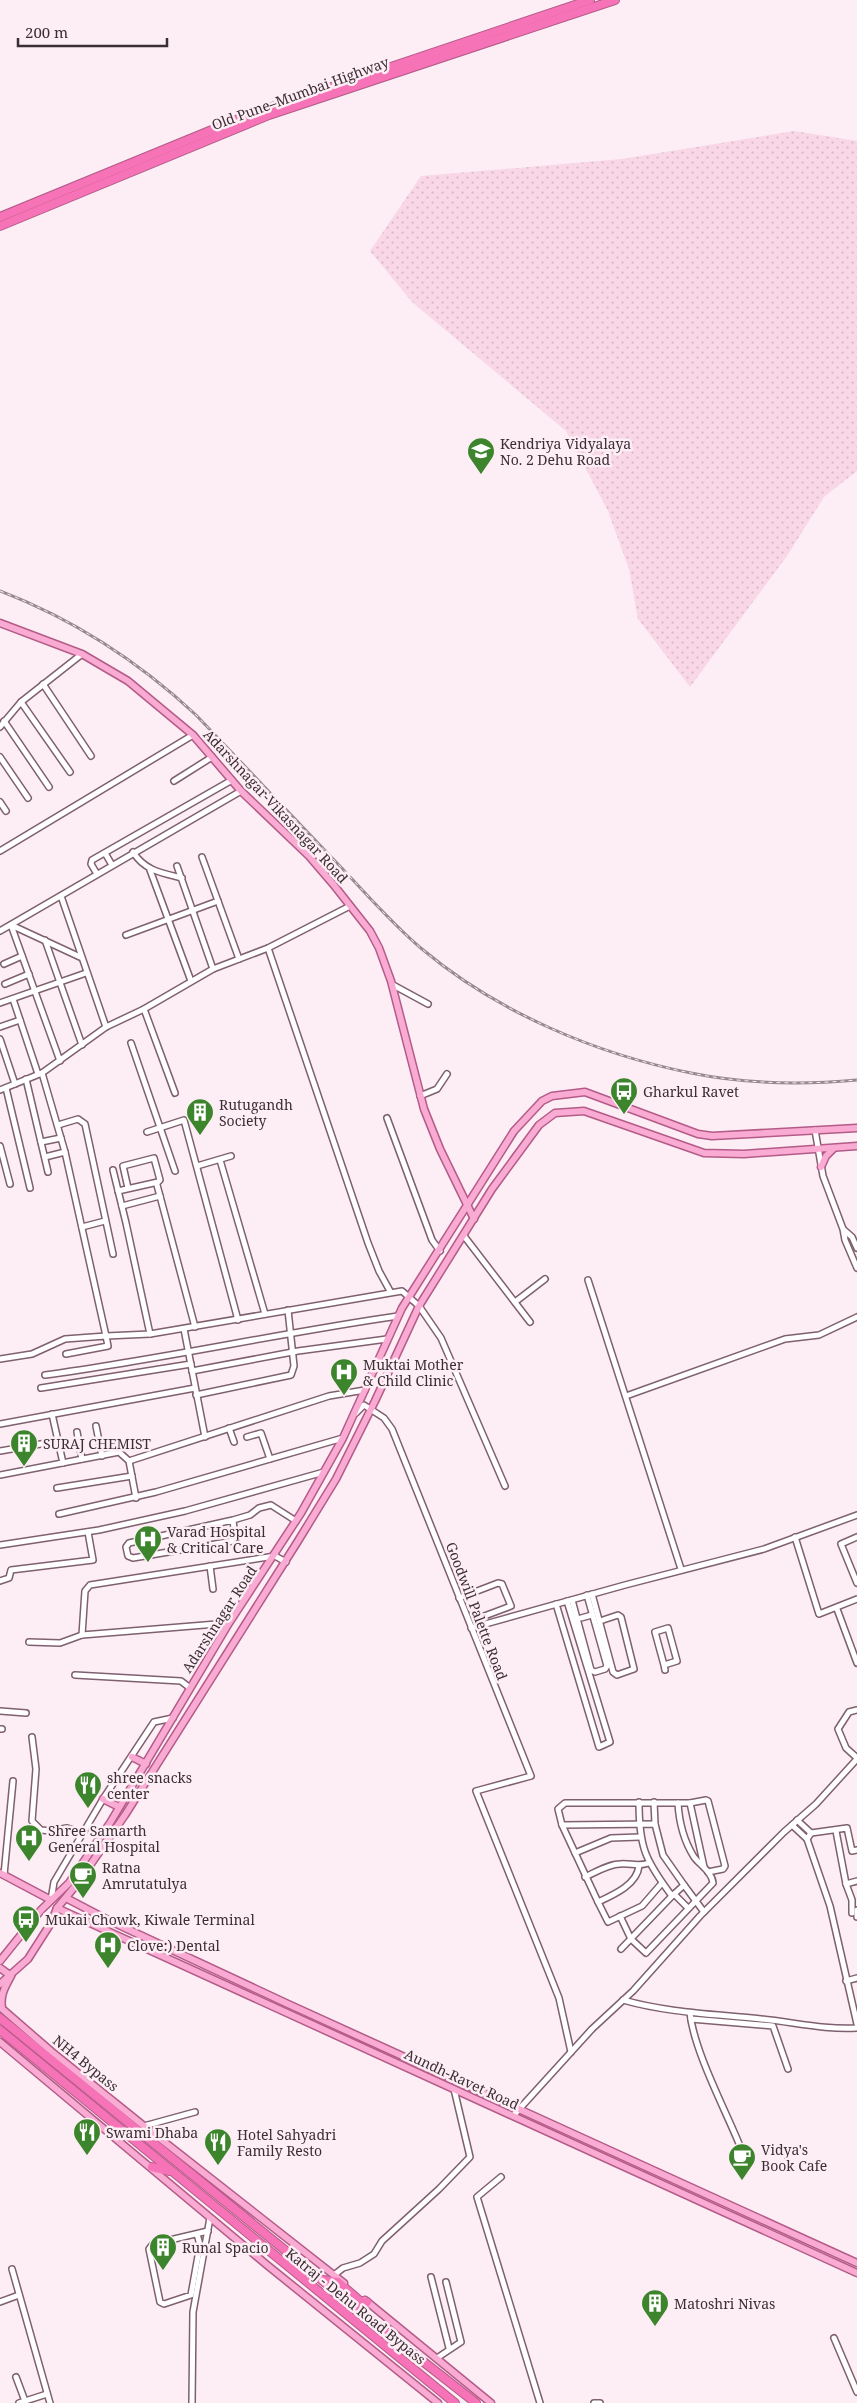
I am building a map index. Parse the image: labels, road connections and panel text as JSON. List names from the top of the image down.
{
  "streets": {
    "highway": ["Old Pune–Mumbai Highway", "Katraj - Dehu Road Bypass"],
    "main road": [
      "Adarshnagar-Vikasnagar Road",
      "Adarshnagar Road",
      "NH4 Bypass",
      "Aundh-Ravet Road"
    ],
    "street": ["Goodwill Palette Road"]
  },
  "crossings": [
    ["Adarshnagar-Vikasnagar Road", "Adarshnagar Road"],
    ["Goodwill Palette Road", "Adarshnagar Road"],
    ["Adarshnagar Road", "Aundh-Ravet Road"],
    ["NH4 Bypass", "Katraj - Dehu Road Bypass"]
  ],
  "places": {
    "school or university": ["Kendriya Vidyalaya No. 2 Dehu Road"],
    "bus stop": ["Gharkul Ravet", "Mukai Chowk, Kiwale Terminal"],
    "building": [
      "Rutugandh Society",
      "SURAJ CHEMIST",
      "Runal Spacio",
      "Matoshri Nivas"
    ],
    "hospital": [
      "Muktai Mother & Child Clinic",
      "Varad Hospital & Critical Care",
      "Shree Samarth General Hospital",
      "Clove:) Dental"
    ],
    "restaurant": ["shree snacks center", "Swami Dhaba", "Hotel Sahyadri Family Resto"],
    "cafe": ["Ratna Amrutatulya", "Vidya's Book Cafe"]
  },
  "scale_bar": "200 m"
}
